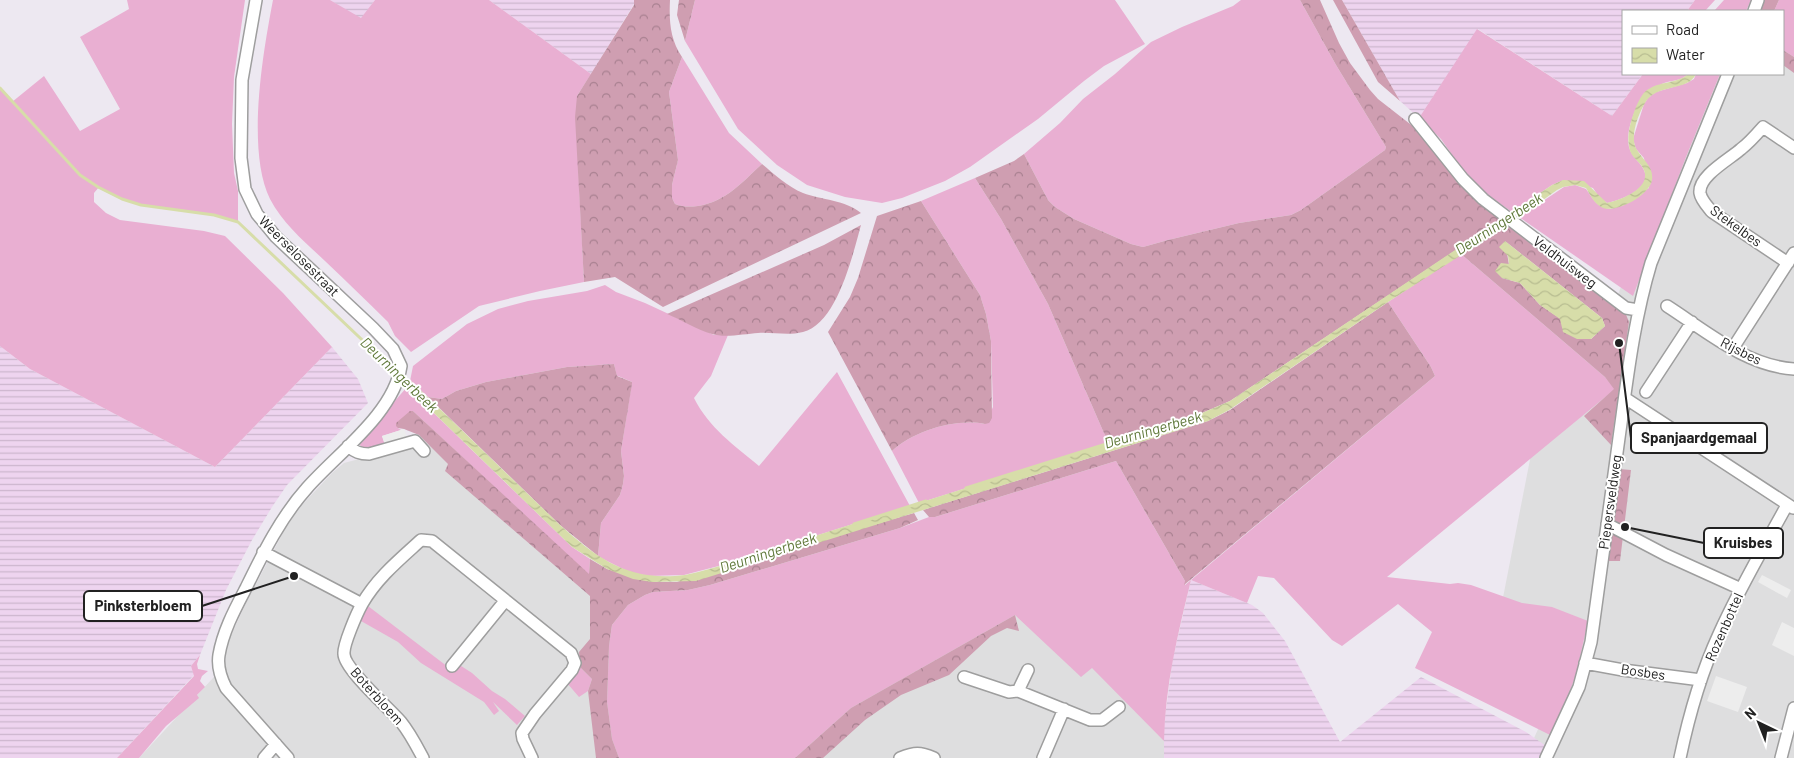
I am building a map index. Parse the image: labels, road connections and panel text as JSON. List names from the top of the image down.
{
  "streets": {
    "street": [
      "Stekelbes",
      "Weerselosestraat",
      "Veldhuisweg",
      "Rijsbes",
      "Piepersveldweg",
      "Rozenbottel",
      "Bosbes",
      "Boterbloem"
    ]
  },
  "crossings": [
    ["Veldhuisweg", "Piepersveldweg"],
    ["Piepersveldweg", "Bosbes"],
    ["Rozenbottel", "Bosbes"]
  ],
  "water": ["Deurningerbeek"],
  "places": ["Spanjaardgemaal", "Kruisbes", "Pinksterbloem"],
  "legend": ["Road", "Water"],
  "north": "top left"
}
